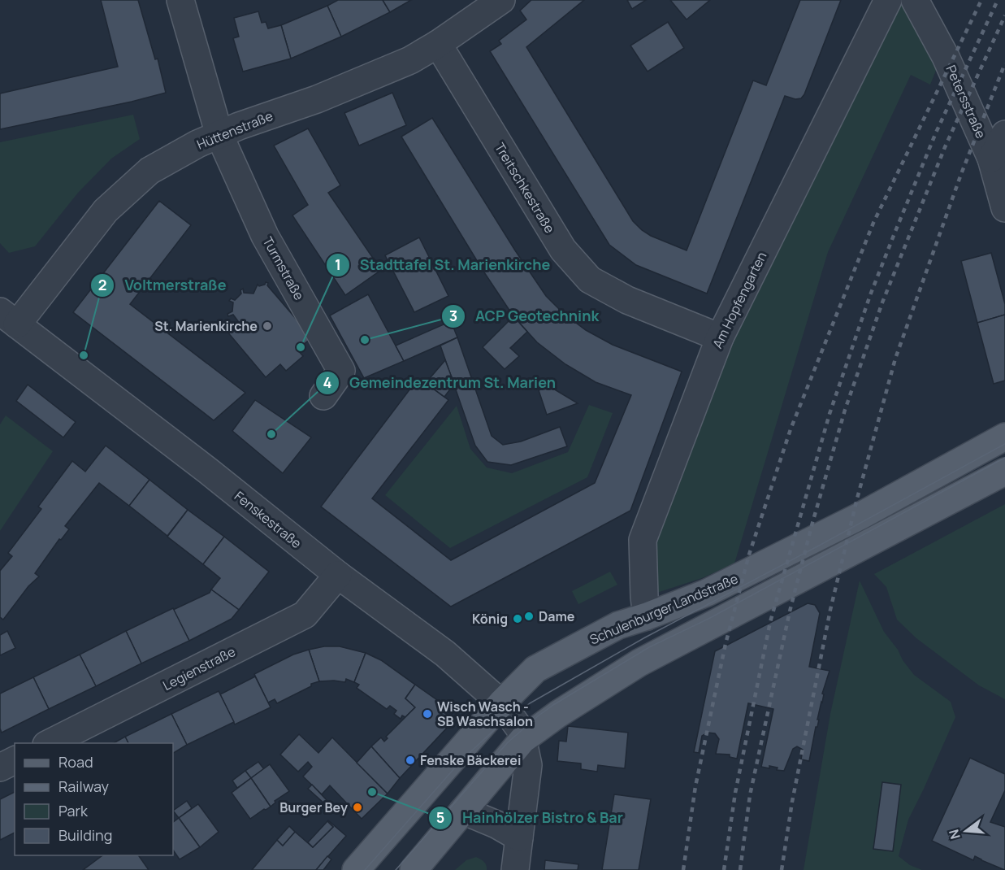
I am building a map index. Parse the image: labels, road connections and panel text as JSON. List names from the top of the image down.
{
  "streets": {
    "main road": ["Schulenburger Landstraße"],
    "street": [
      "Petersstraße",
      "Hüttenstraße",
      "Treitschkestraße",
      "Turmstraße",
      "Am Hopfengarten",
      "Fenskestraße",
      "Legienstraße"
    ]
  },
  "crossings": [
    ["Hüttenstraße", "Treitschkestraße"],
    ["Hüttenstraße", "Turmstraße"],
    ["Hüttenstraße", "Fenskestraße"],
    ["Treitschkestraße", "Am Hopfengarten"],
    ["Am Hopfengarten", "Schulenburger Landstraße"],
    ["Fenskestraße", "Schulenburger Landstraße"],
    ["Fenskestraße", "Legienstraße"]
  ],
  "places": [
    "St. Marienkirche",
    "ACP Geotechnink",
    "Stadttafel St. Marienkirche",
    "Voltmerstraße",
    "Gemeindezentrum St. Marien",
    "Dame",
    "König",
    "Wisch Wasch - SB Waschsalon",
    "Fenske Bäckerei",
    "Hainhölzer Bistro & Bar",
    "Burger Bey"
  ],
  "legend": [
    "Road",
    "Railway",
    "Park",
    "Building"
  ],
  "north": "left"
}
